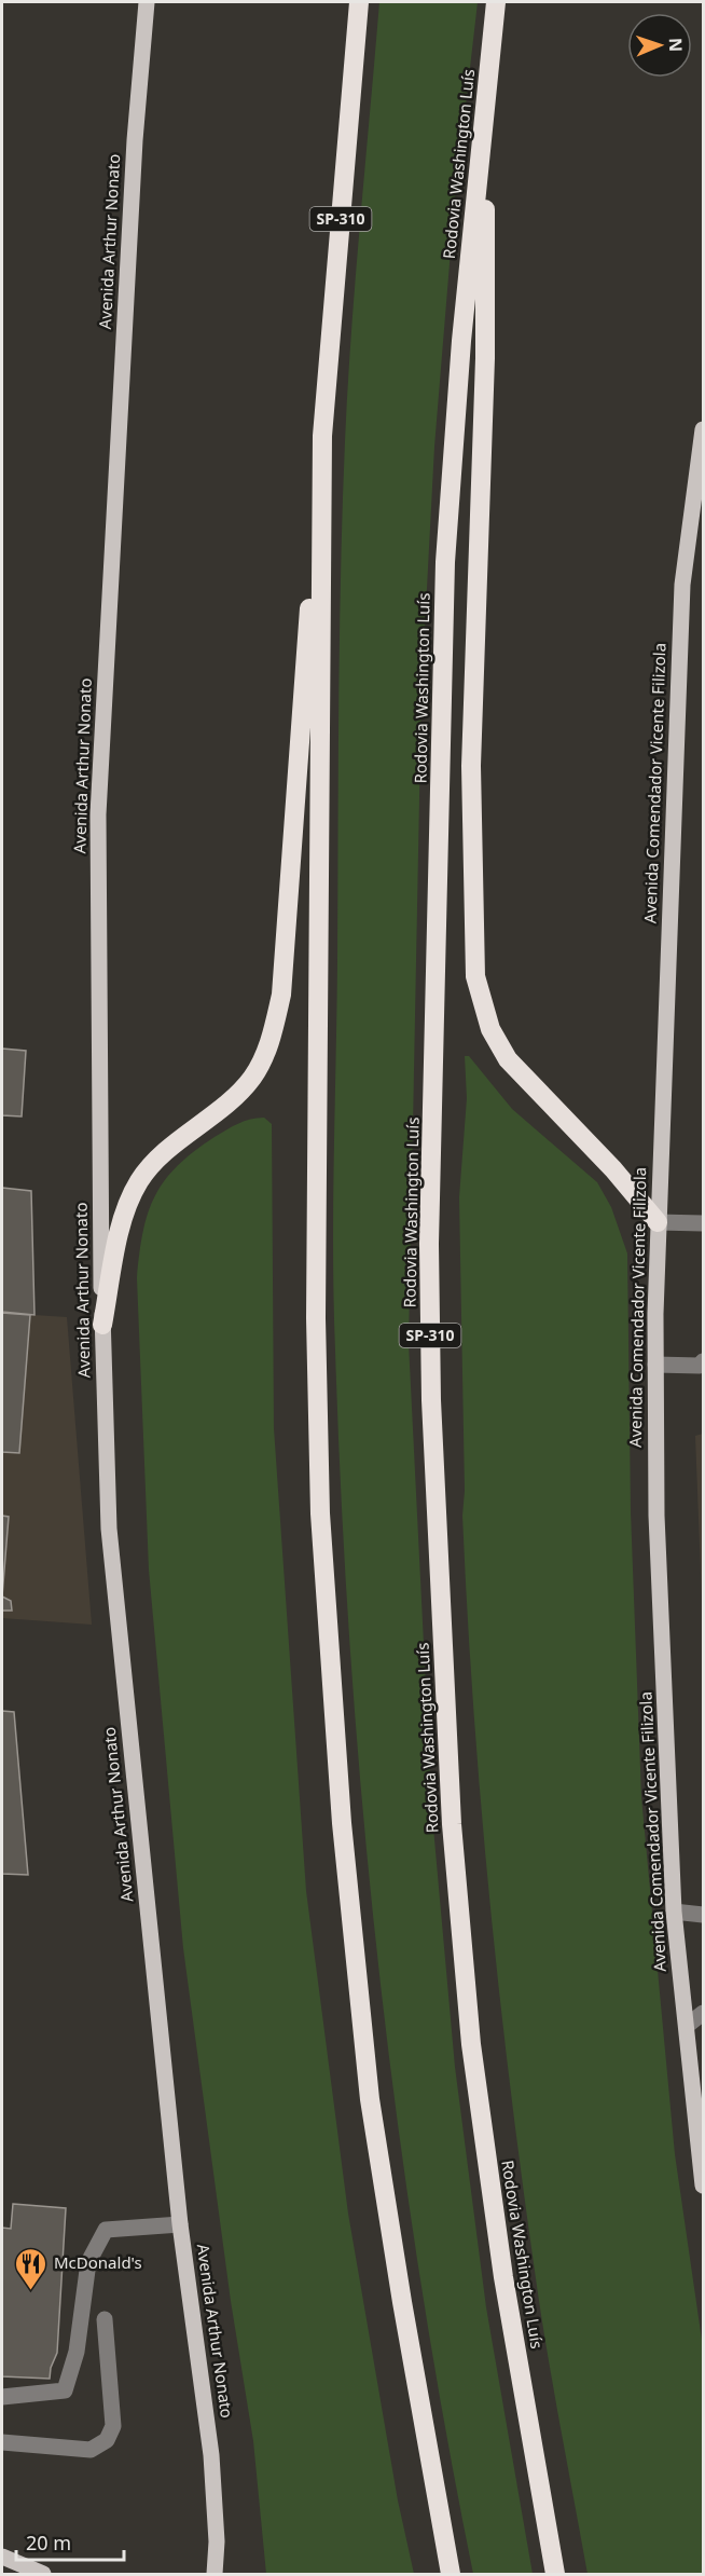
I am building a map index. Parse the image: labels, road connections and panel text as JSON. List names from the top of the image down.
{
  "streets": {
    "highway": ["Rodovia Washington Luís", "SP-310"],
    "main road": ["Avenida Arthur Nonato", "Avenida Comendador Vicente Filizola"]
  },
  "places": {
    "restaurant": ["McDonald's"]
  },
  "scale_bar": "20 m",
  "north": "right"
}
